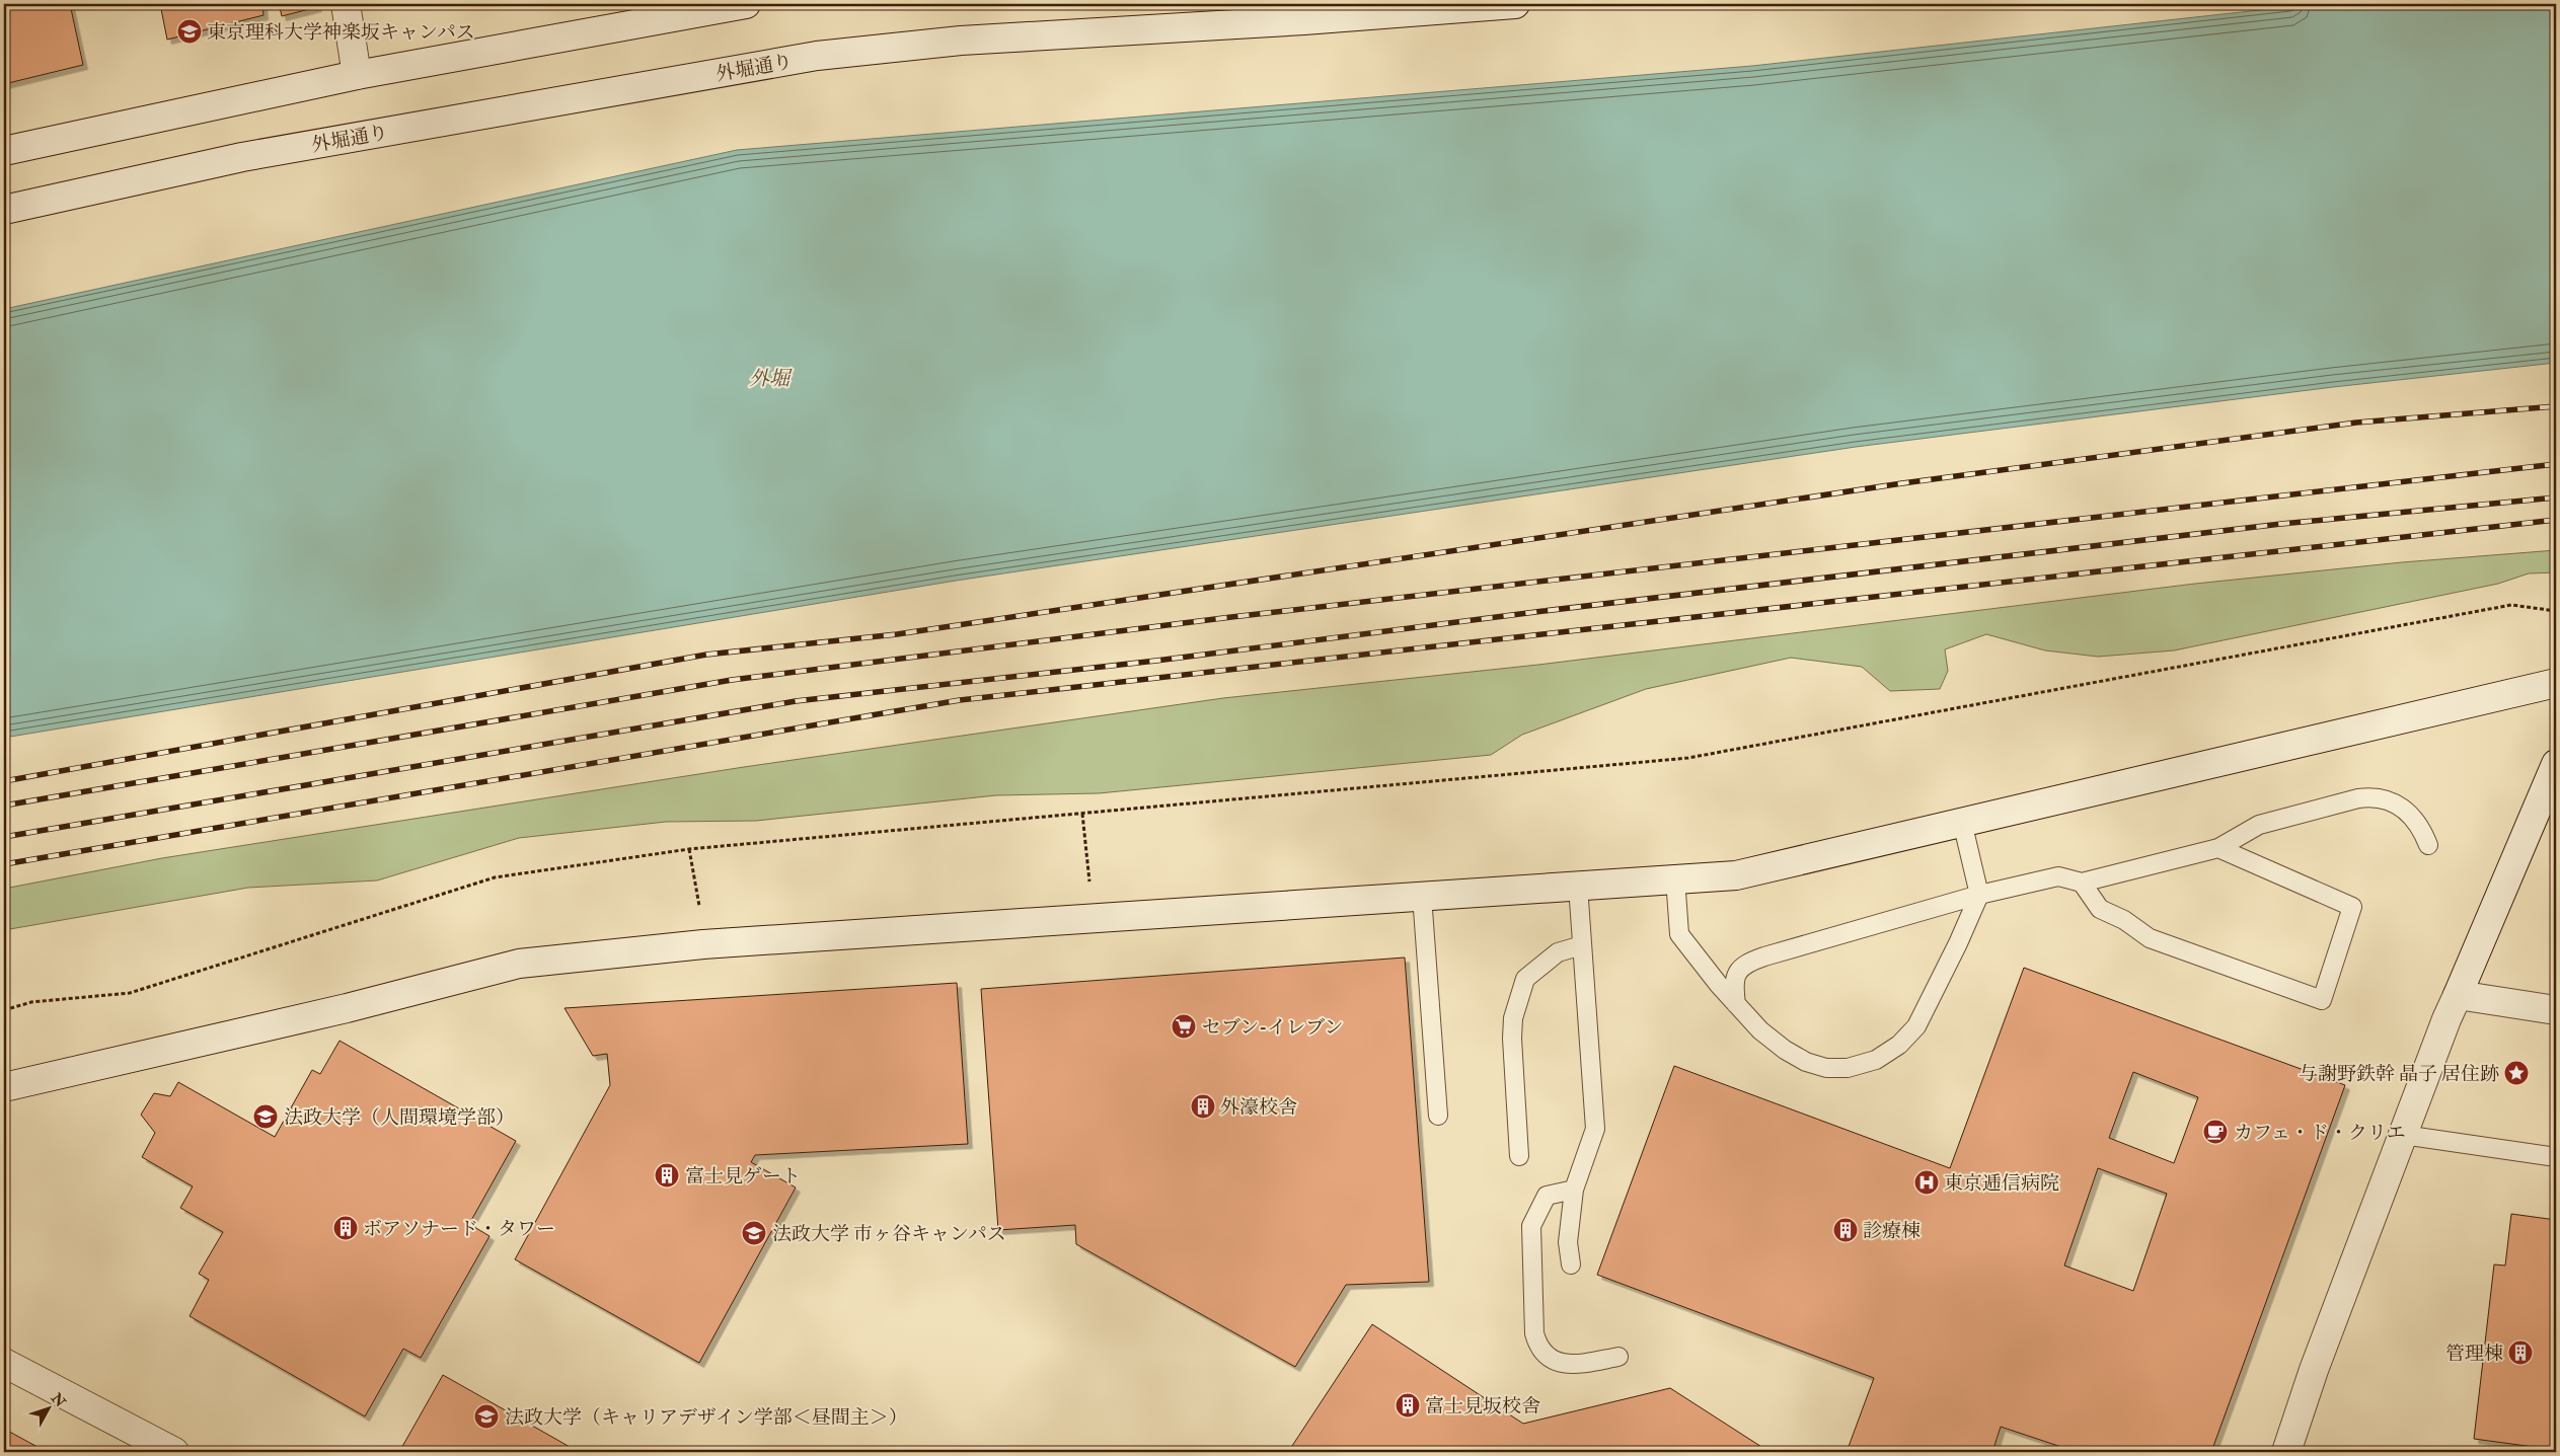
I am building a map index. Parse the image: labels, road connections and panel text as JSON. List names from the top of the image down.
{
  "streets": {
    "street": ["外堀通り"]
  },
  "water": ["外堀"],
  "places": {
    "school or university": [
      "東京理科大学神楽坂キャンパス",
      "法政大学（人間環境学部）",
      "法政大学 市ヶ谷キャンパス",
      "法政大学（キャリアデザイン学部＜昼間主＞）"
    ],
    "supermarket": ["セブン-イレブン"],
    "place": ["与謝野鉄幹 晶子 居住跡"],
    "building": [
      "外濠校舎",
      "富士見ゲート",
      "ボアソナード・タワー",
      "診療棟",
      "管理棟",
      "富士見坂校舎"
    ],
    "cafe": ["カフェ・ド・クリエ"],
    "hospital": ["東京逓信病院"]
  },
  "north": "top right"
}
